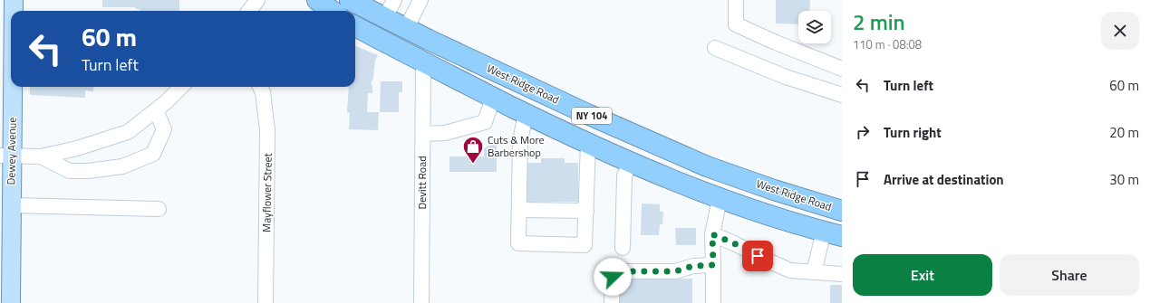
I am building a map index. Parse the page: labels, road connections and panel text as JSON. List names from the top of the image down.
{
  "streets": {
    "highway": ["West Ridge Road", "NY 104"],
    "main road": ["Dewey Avenue"],
    "street": ["Devitt Road", "Mayflower Street"]
  },
  "crossings": [
    ["NY 104", "Devitt Road"]
  ],
  "places": {
    "shop": ["Cuts & More Barbershop"]
  },
  "page": {
    "heading": ["2 min", "110 m · 08:08"],
    "turn": ["60 m", "Turn left"],
    "list": [
      {
        "name": "Turn left",
        "value": "60 m"
      },
      {
        "name": "Turn right",
        "value": "20 m"
      },
      {
        "name": "Arrive at destination",
        "value": "30 m"
      }
    ],
    "buttons": ["Exit", "Share"]
  }
}
